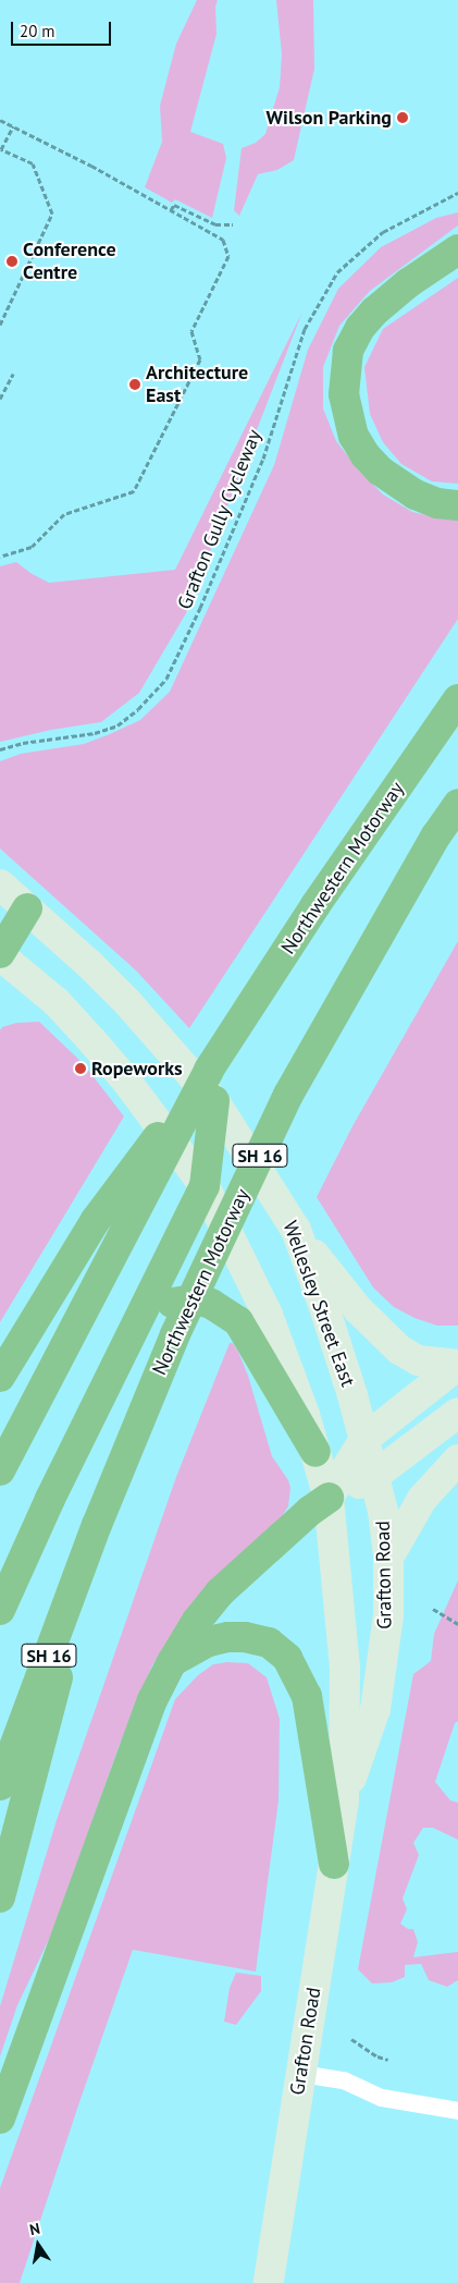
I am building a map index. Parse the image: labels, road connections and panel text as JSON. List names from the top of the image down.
{
  "streets": {
    "highway": ["Northwestern Motorway", "SH 16"],
    "main road": ["Wellesley Street East", "Grafton Road"],
    "path": ["Grafton Gully Cycleway"]
  },
  "crossings": [
    ["Wellesley Street East", "Grafton Road"]
  ],
  "places": [
    "Wilson Parking",
    "Conference Centre",
    "Architecture East",
    "Ropeworks"
  ],
  "scale_bar": "20 m",
  "north": "top"
}
